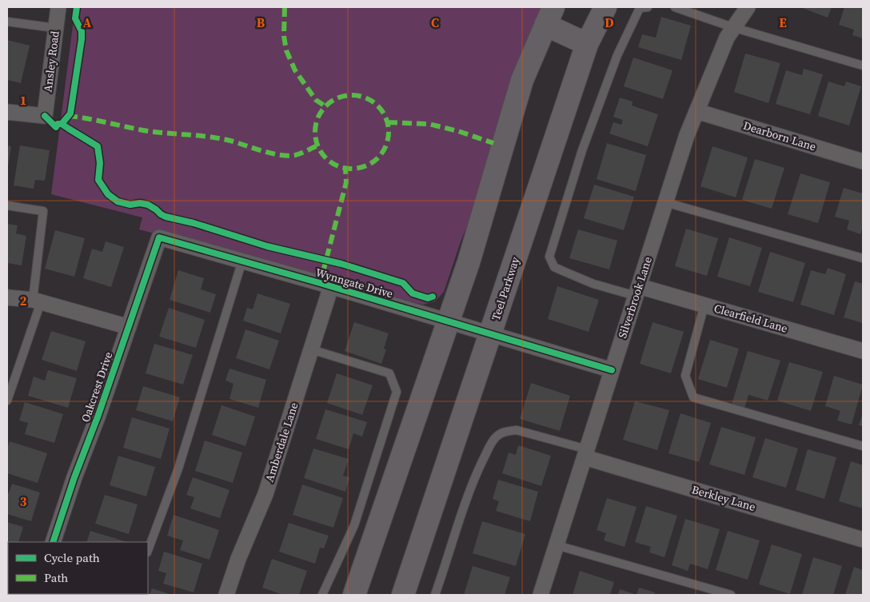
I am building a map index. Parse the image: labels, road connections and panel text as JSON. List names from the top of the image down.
{
  "streets": {
    "main road": ["Teel Parkway"],
    "street": [
      "Ansley Road",
      "Dearborn Lane",
      "Wynngate Drive",
      "Silverbrook Lane",
      "Clearfield Lane",
      "Oakcrest Drive",
      "Amberdale Lane",
      "Berkley Lane"
    ]
  },
  "crossings": [
    ["Dearborn Lane", "Silverbrook Lane"],
    ["Wynngate Drive", "Teel Parkway"],
    ["Wynngate Drive", "Silverbrook Lane"],
    ["Wynngate Drive", "Oakcrest Drive"],
    ["Wynngate Drive", "Amberdale Lane"],
    ["Silverbrook Lane", "Clearfield Lane"],
    ["Silverbrook Lane", "Berkley Lane"]
  ],
  "legend": ["Cycle path", "Path"],
  "grid": {
    "columns": [
      "A",
      "B",
      "C",
      "D",
      "E"
    ],
    "rows": ["1", "2", "3"]
  }
}
